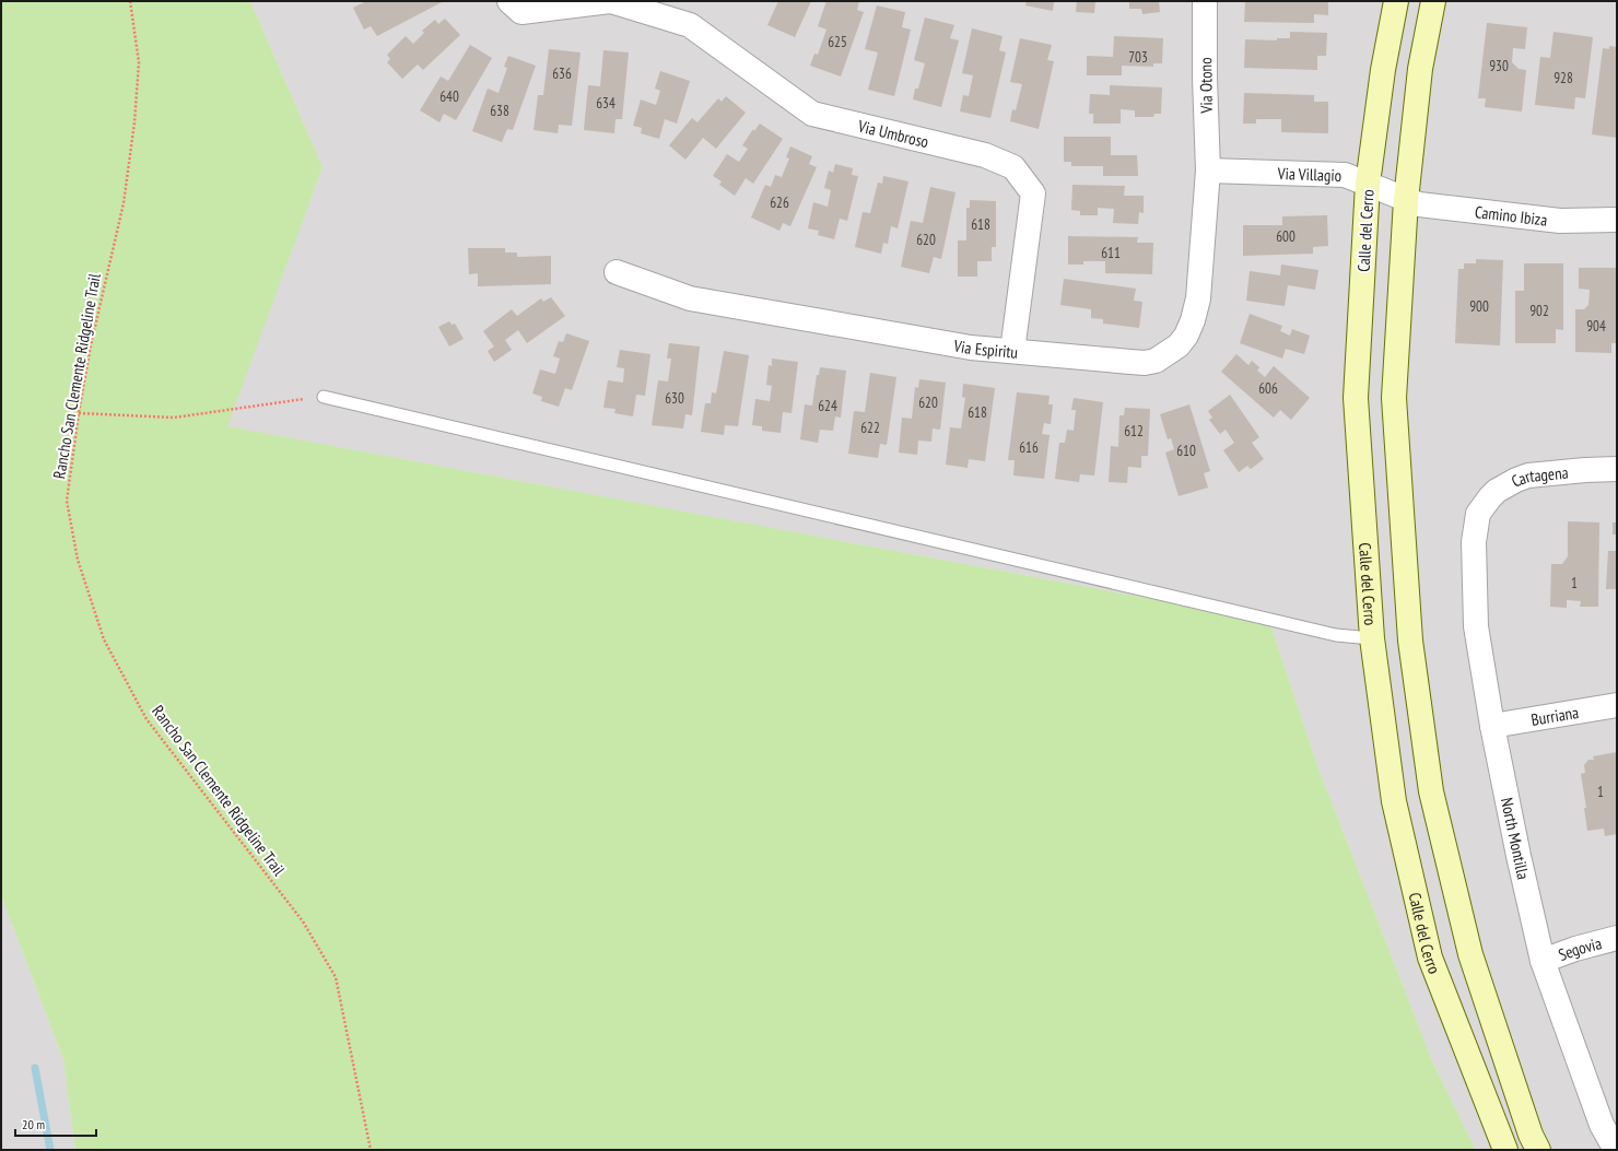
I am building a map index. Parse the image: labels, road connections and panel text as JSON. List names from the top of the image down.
{
  "streets": {
    "main road": ["Calle del Cerro"],
    "street": [
      "Via Otono",
      "Via Umbroso",
      "Via Villagio",
      "Camino Ibiza",
      "Via Espiritu",
      "Cartagena",
      "Burriana",
      "North Montilla",
      "Segovia"
    ],
    "path": ["Rancho San Clemente Ridgeline Trail"]
  },
  "crossings": [
    ["Via Otono", "Via Villagio"],
    ["Via Otono", "Via Espiritu"],
    ["Via Umbroso", "Via Espiritu"],
    ["Via Villagio", "Camino Ibiza"],
    ["Via Villagio", "Calle del Cerro"],
    ["Via Villagio", "Via Espiritu"],
    ["Cartagena", "North Montilla"],
    ["Burriana", "North Montilla"],
    ["North Montilla", "Segovia"]
  ],
  "house_numbers": [
    "625",
    "703",
    "930",
    "636",
    "928",
    "640",
    "634",
    "638",
    "626",
    "618",
    "600",
    "620",
    "611",
    "900",
    "902",
    "904",
    "606",
    "630",
    "620",
    "624",
    "618",
    "622",
    "612",
    "616",
    "610",
    "1",
    "1"
  ],
  "scale_bar": "20 m"
}
